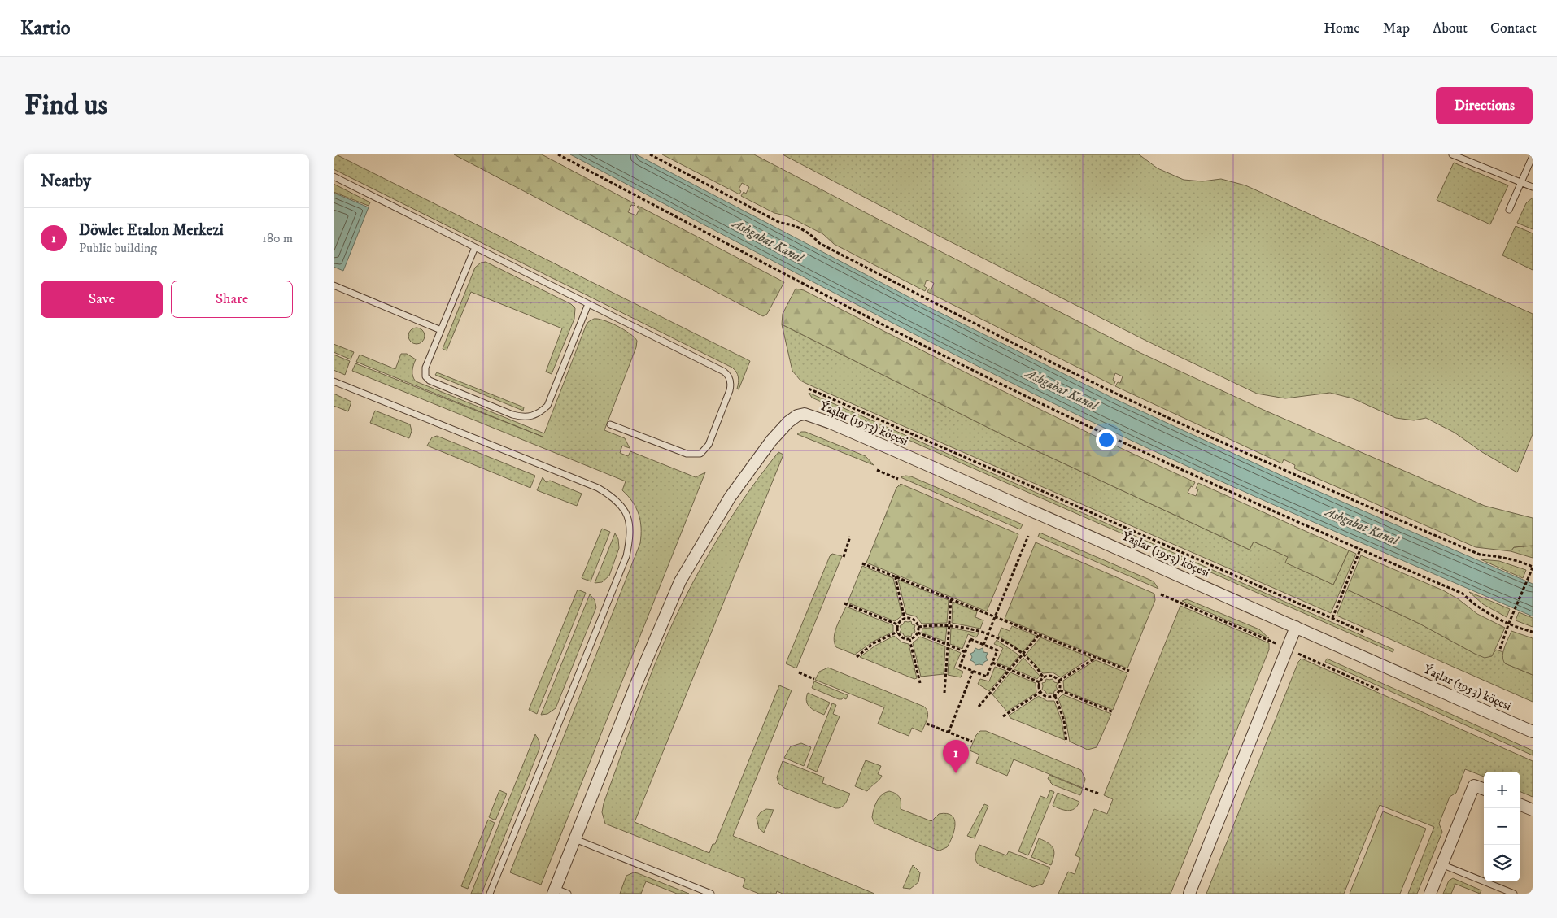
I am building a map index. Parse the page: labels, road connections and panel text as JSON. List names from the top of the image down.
{
  "streets": {
    "street": ["Ýaşlar (1953) köçesi"]
  },
  "water": ["Ashgabat Kanal"],
  "page": {
    "header": "Kartio",
    "nav": [
      "Home",
      "Map",
      "About",
      "Contact"
    ],
    "buttons": [
      "Directions",
      ["Save", "Share"]
    ],
    "title": "Find us",
    "heading": "Nearby",
    "list": [
      {
        "mark": "1",
        "name": "Döwlet Etalon Merkezi",
        "note": "Public building",
        "value": "180 m"
      }
    ],
    "pins": "1",
    "map_buttons": ["+", "−"]
  }
}
